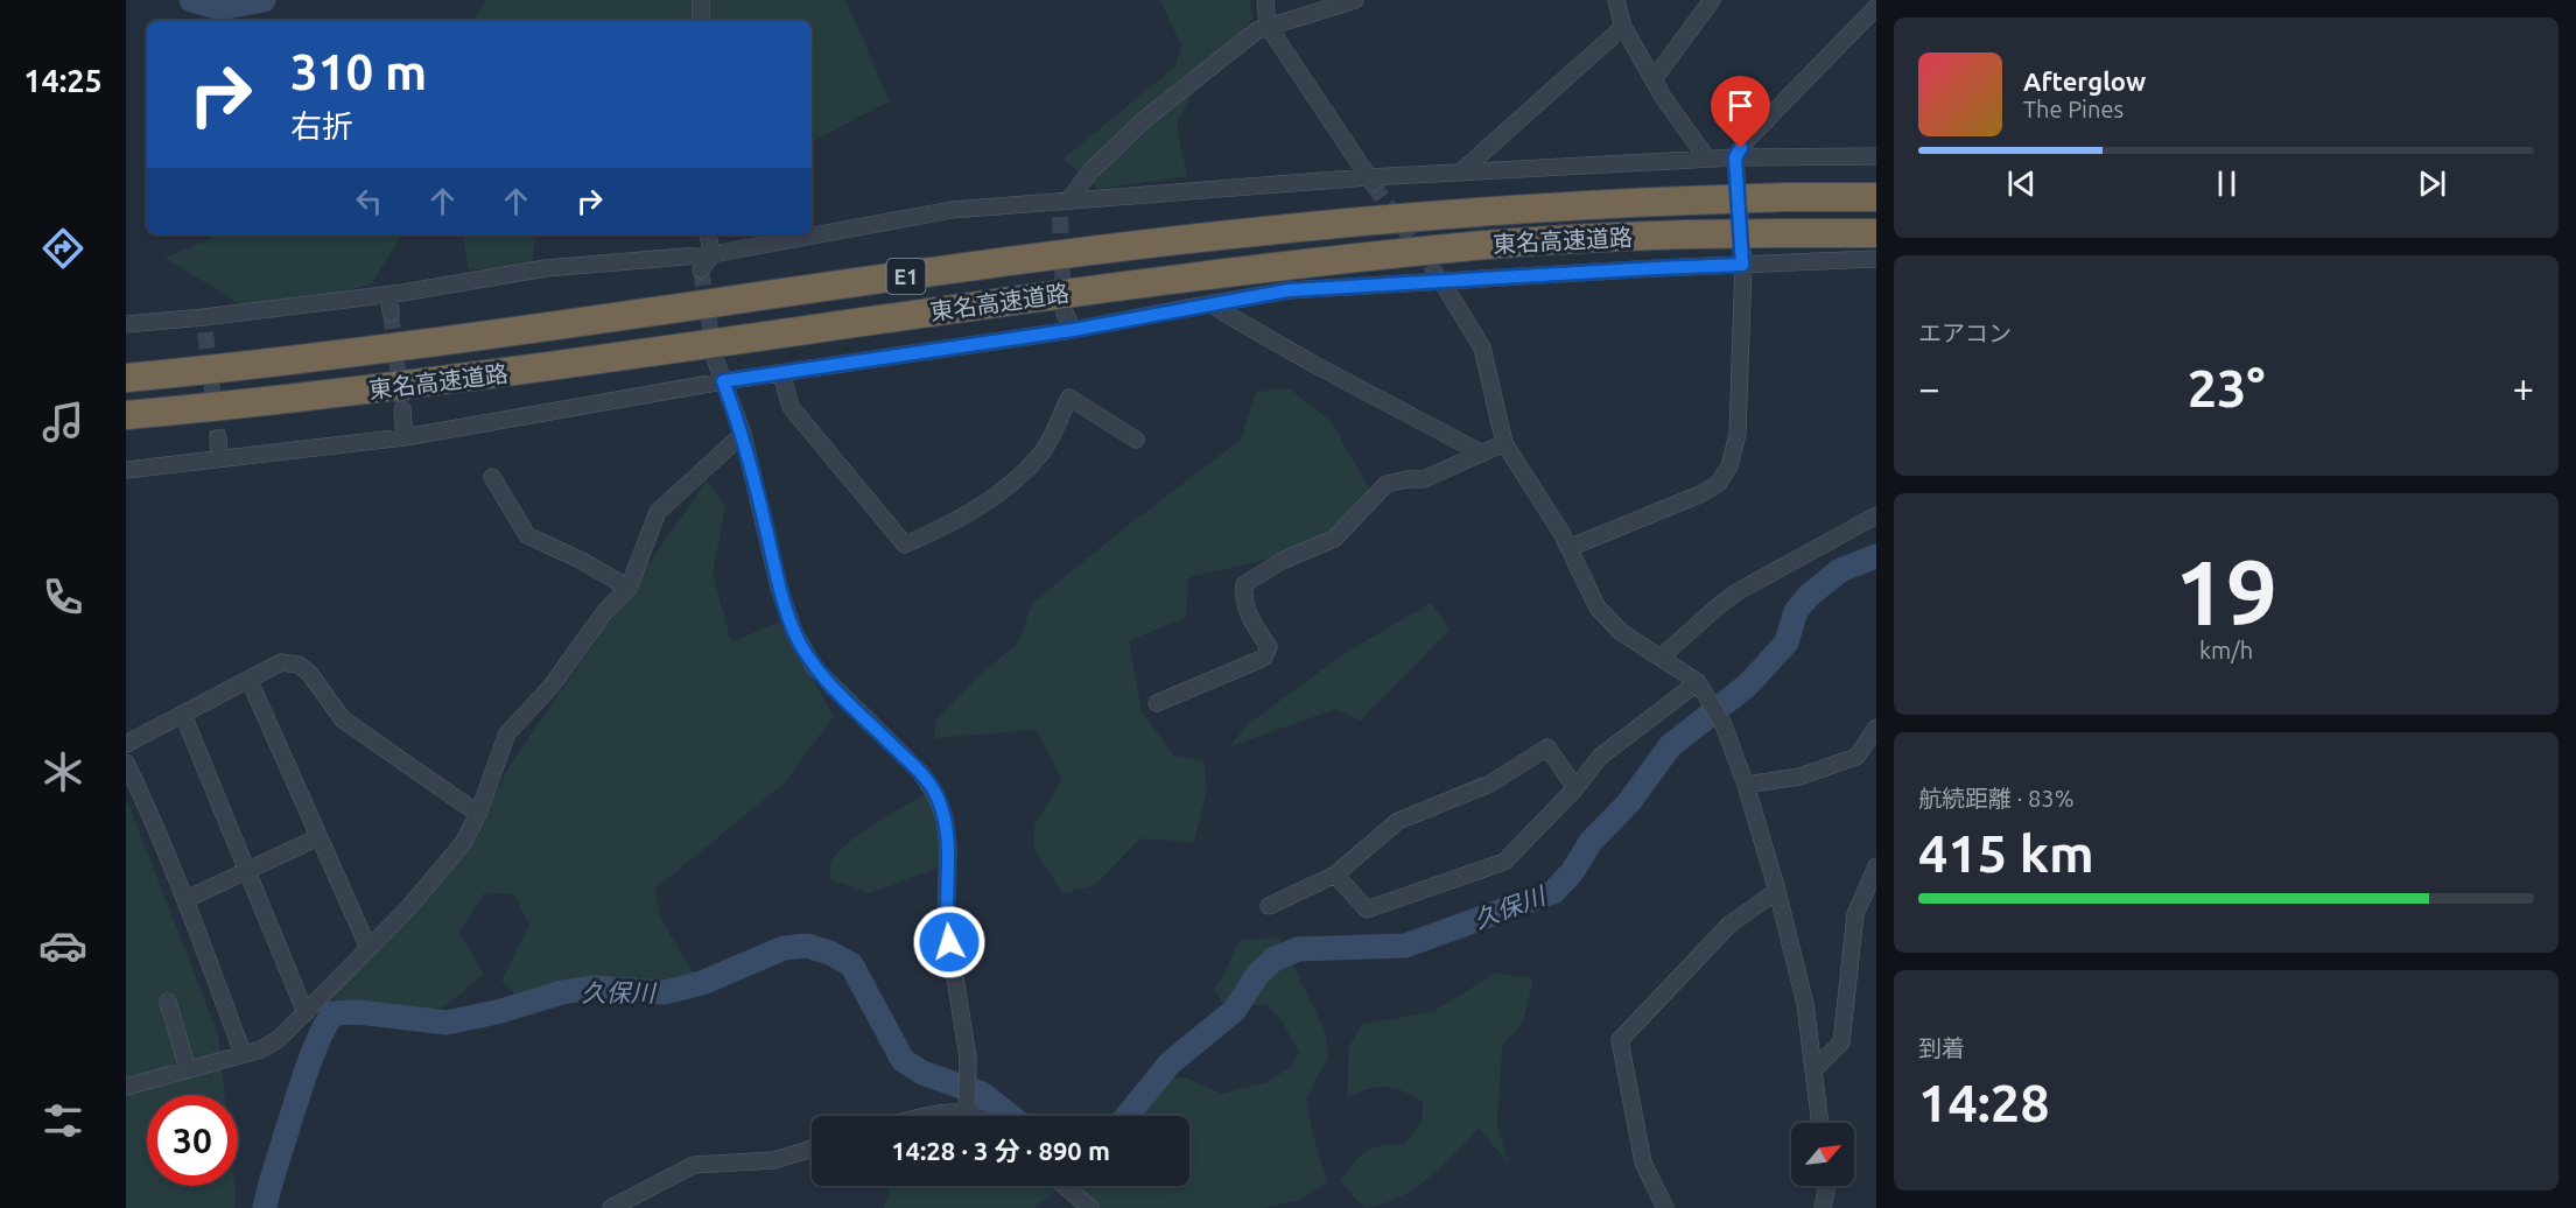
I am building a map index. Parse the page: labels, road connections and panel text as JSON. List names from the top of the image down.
{
  "streets": {
    "highway": ["東名高速道路", "E1"]
  },
  "water": ["久保川"],
  "north": "top right",
  "page": {
    "tabs": "14:25",
    "turn": ["310 m", "右折"],
    "song": ["Afterglow", "The Pines"],
    "tile": [
      "エアコン",
      ["19", "km/h"],
      ["航続距離 · 83%", "415 km"],
      ["到着", "14:28"]
    ],
    "heat": ["−", "23°", "+"],
    "limit": "30",
    "trip": "14:28 · 3 分 · 890 m"
  }
}
